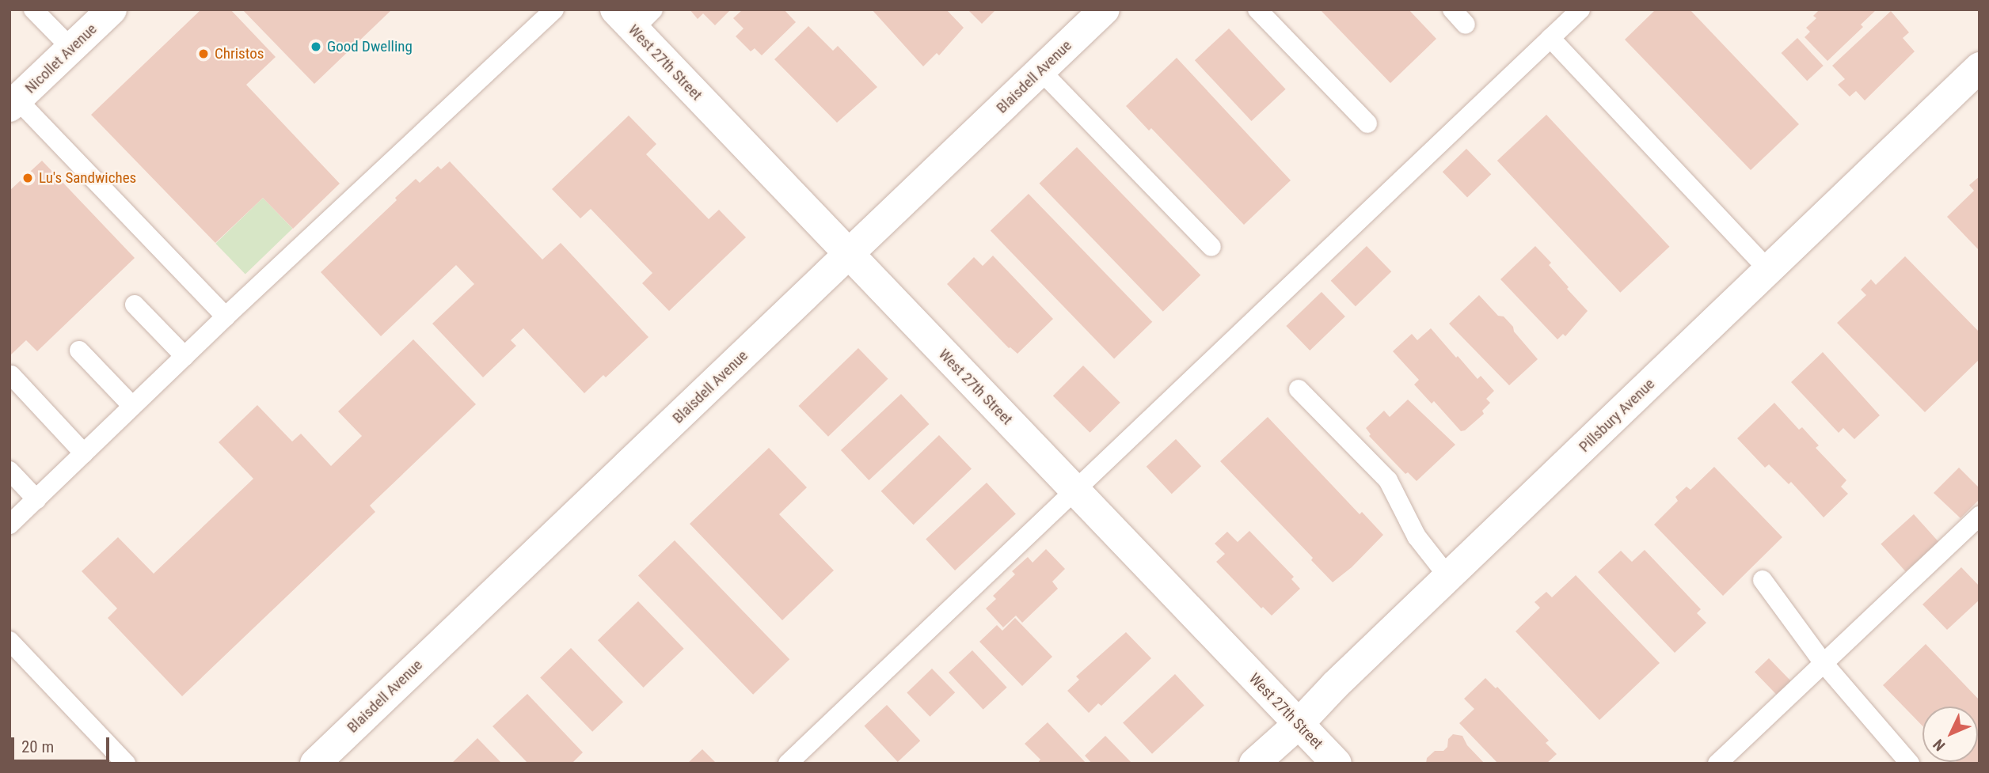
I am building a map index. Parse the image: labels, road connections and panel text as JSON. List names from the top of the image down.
{
  "streets": {
    "street": [
      "Nicollet Avenue",
      "West 27th Street",
      "Blaisdell Avenue",
      "Pillsbury Avenue"
    ]
  },
  "crossings": [
    ["West 27th Street", "Blaisdell Avenue"],
    ["West 27th Street", "Pillsbury Avenue"]
  ],
  "places": ["Good Dwelling", "Christos", "Lu's Sandwiches"],
  "scale_bar": "20 m",
  "north": "bottom left"
}
